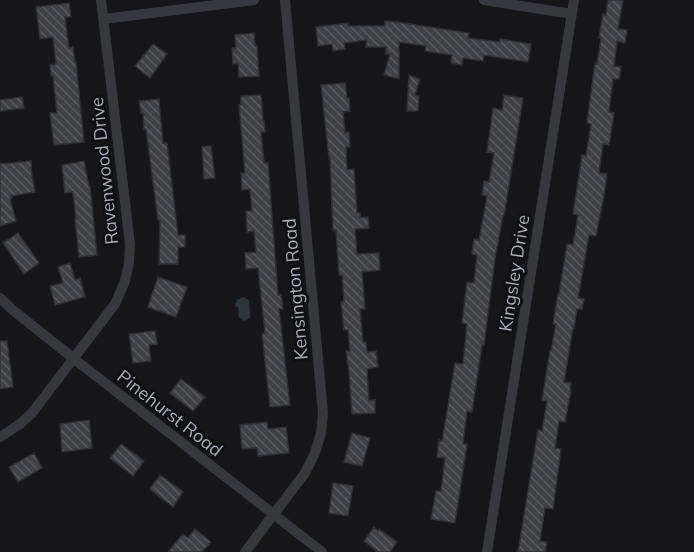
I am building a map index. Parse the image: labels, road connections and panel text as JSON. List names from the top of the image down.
{
  "streets": {
    "street": [
      "Ravenwood Drive",
      "Kingsley Drive",
      "Kensington Road",
      "Pinehurst Road"
    ]
  },
  "crossings": [
    ["Ravenwood Drive", "Pinehurst Road"],
    ["Kensington Road", "Pinehurst Road"]
  ]
}
